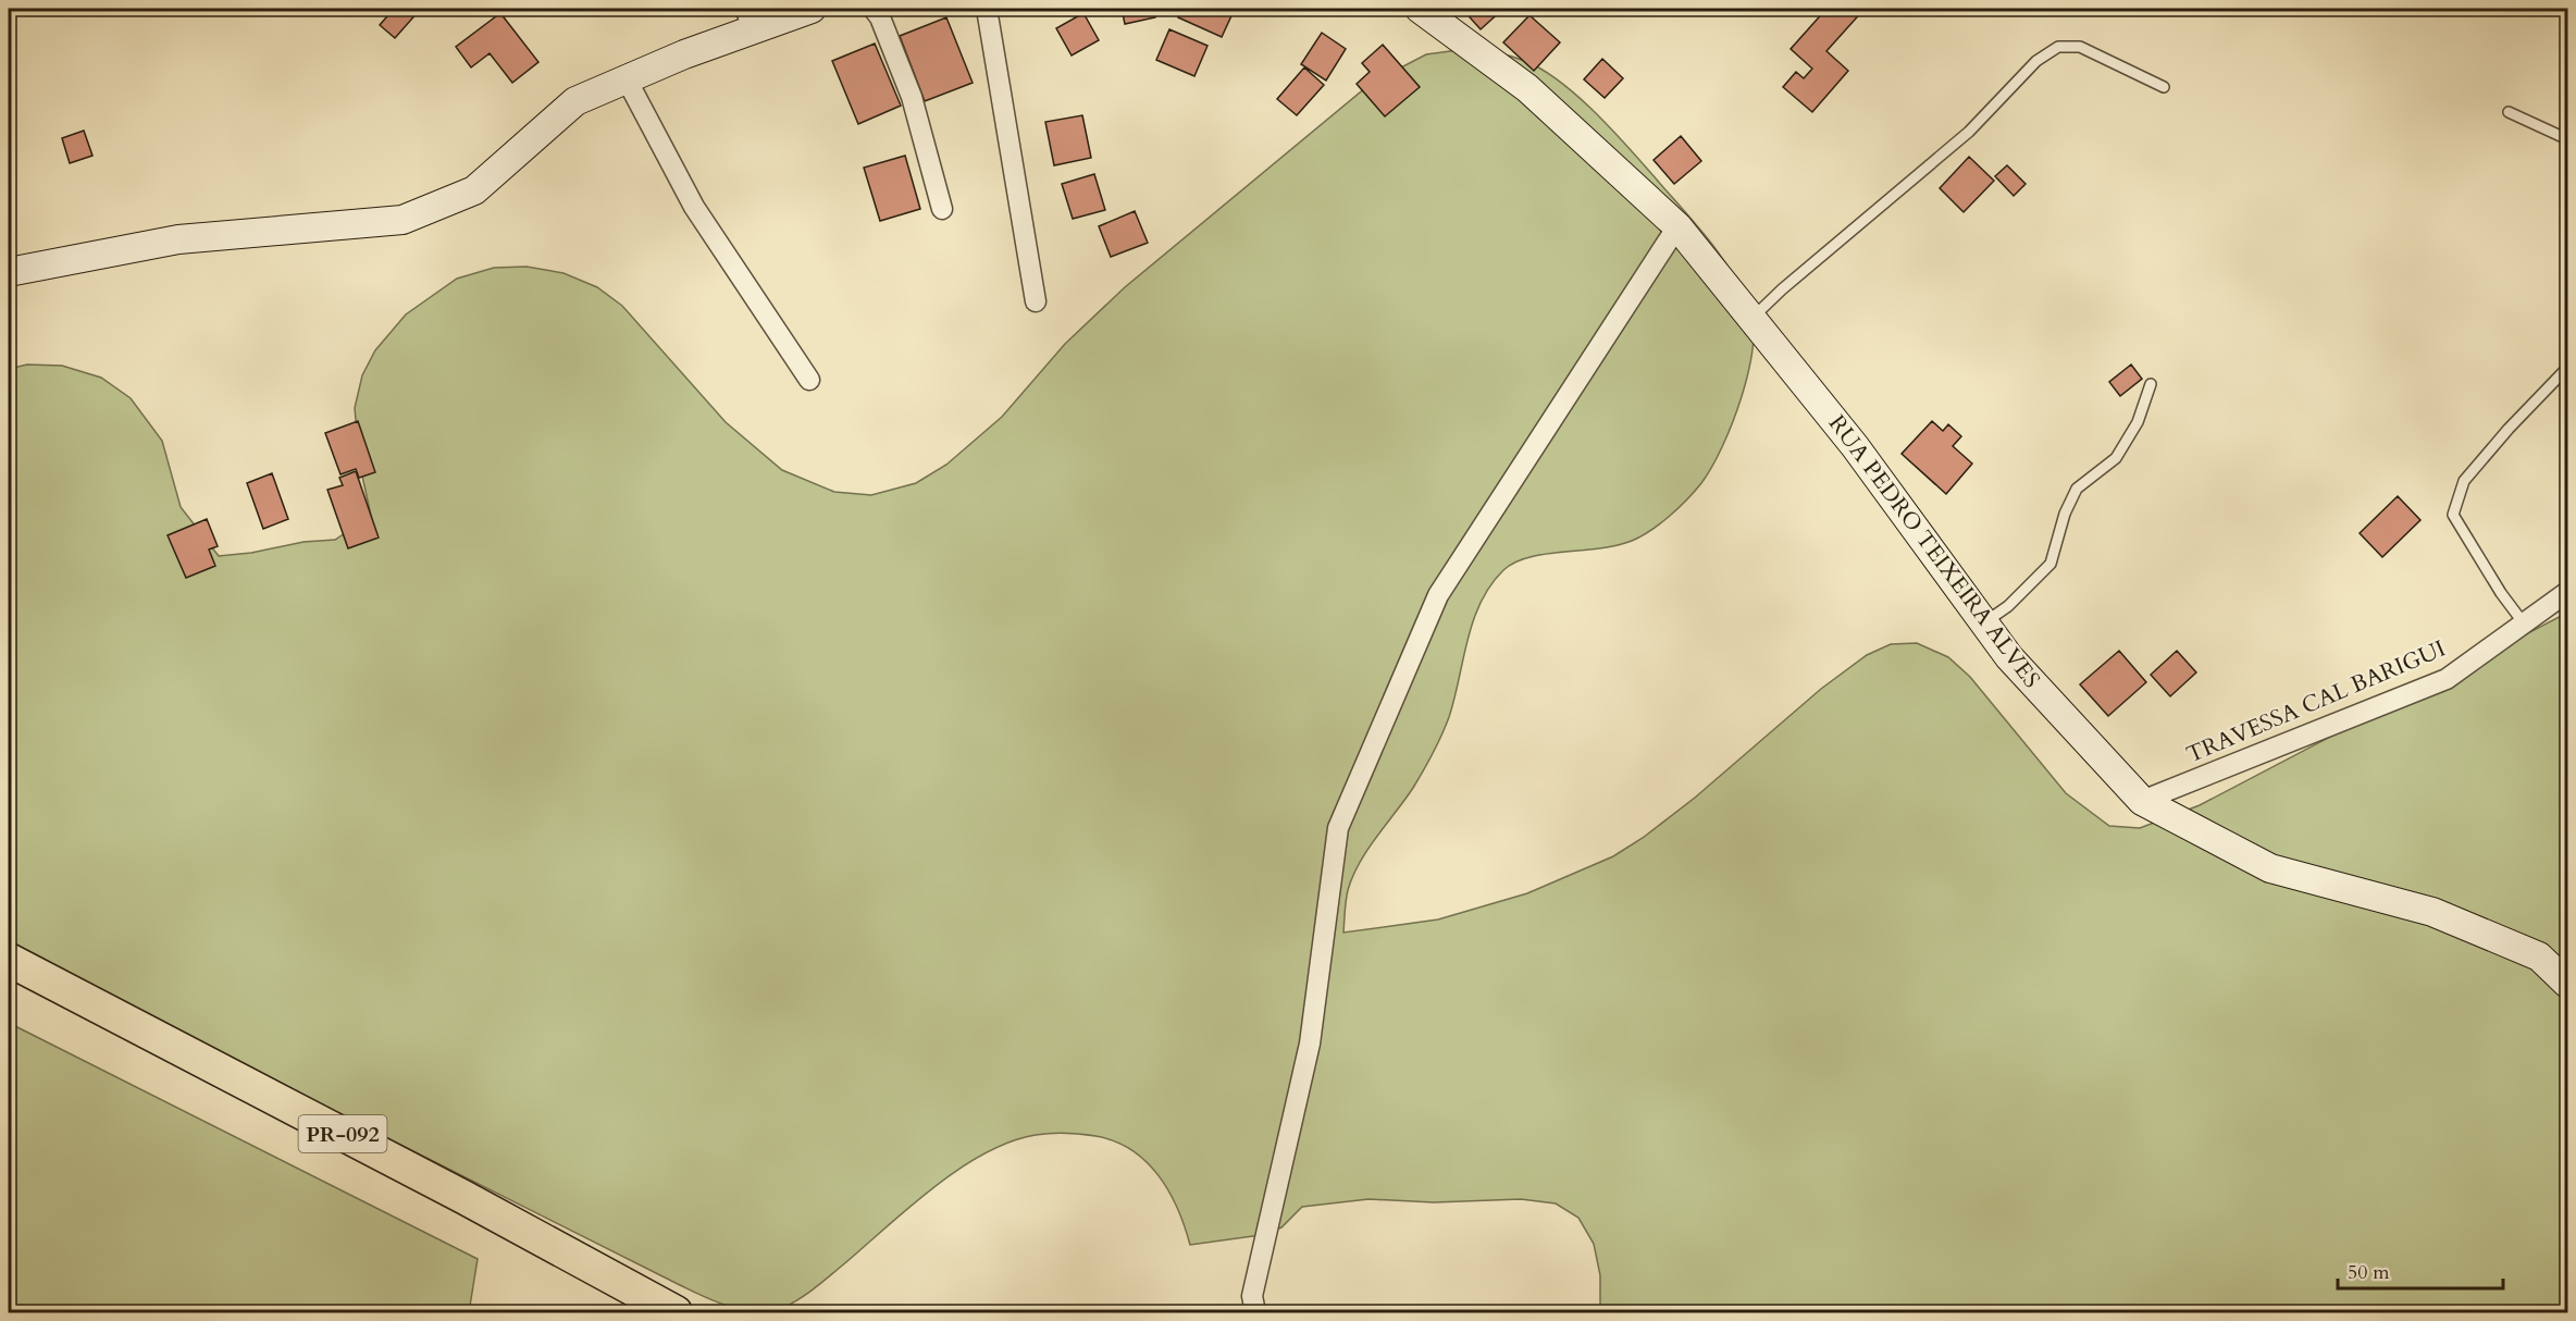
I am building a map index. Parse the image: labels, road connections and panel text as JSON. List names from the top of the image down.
{
  "streets": {
    "main road": ["PR-092"],
    "street": ["RUA PEDRO TEIXEIRA ALVES", "TRAVESSA CAL BARIGUI"]
  },
  "crossings": [
    ["RUA PEDRO TEIXEIRA ALVES", "TRAVESSA CAL BARIGUI"]
  ],
  "scale_bar": "50 m"
}
